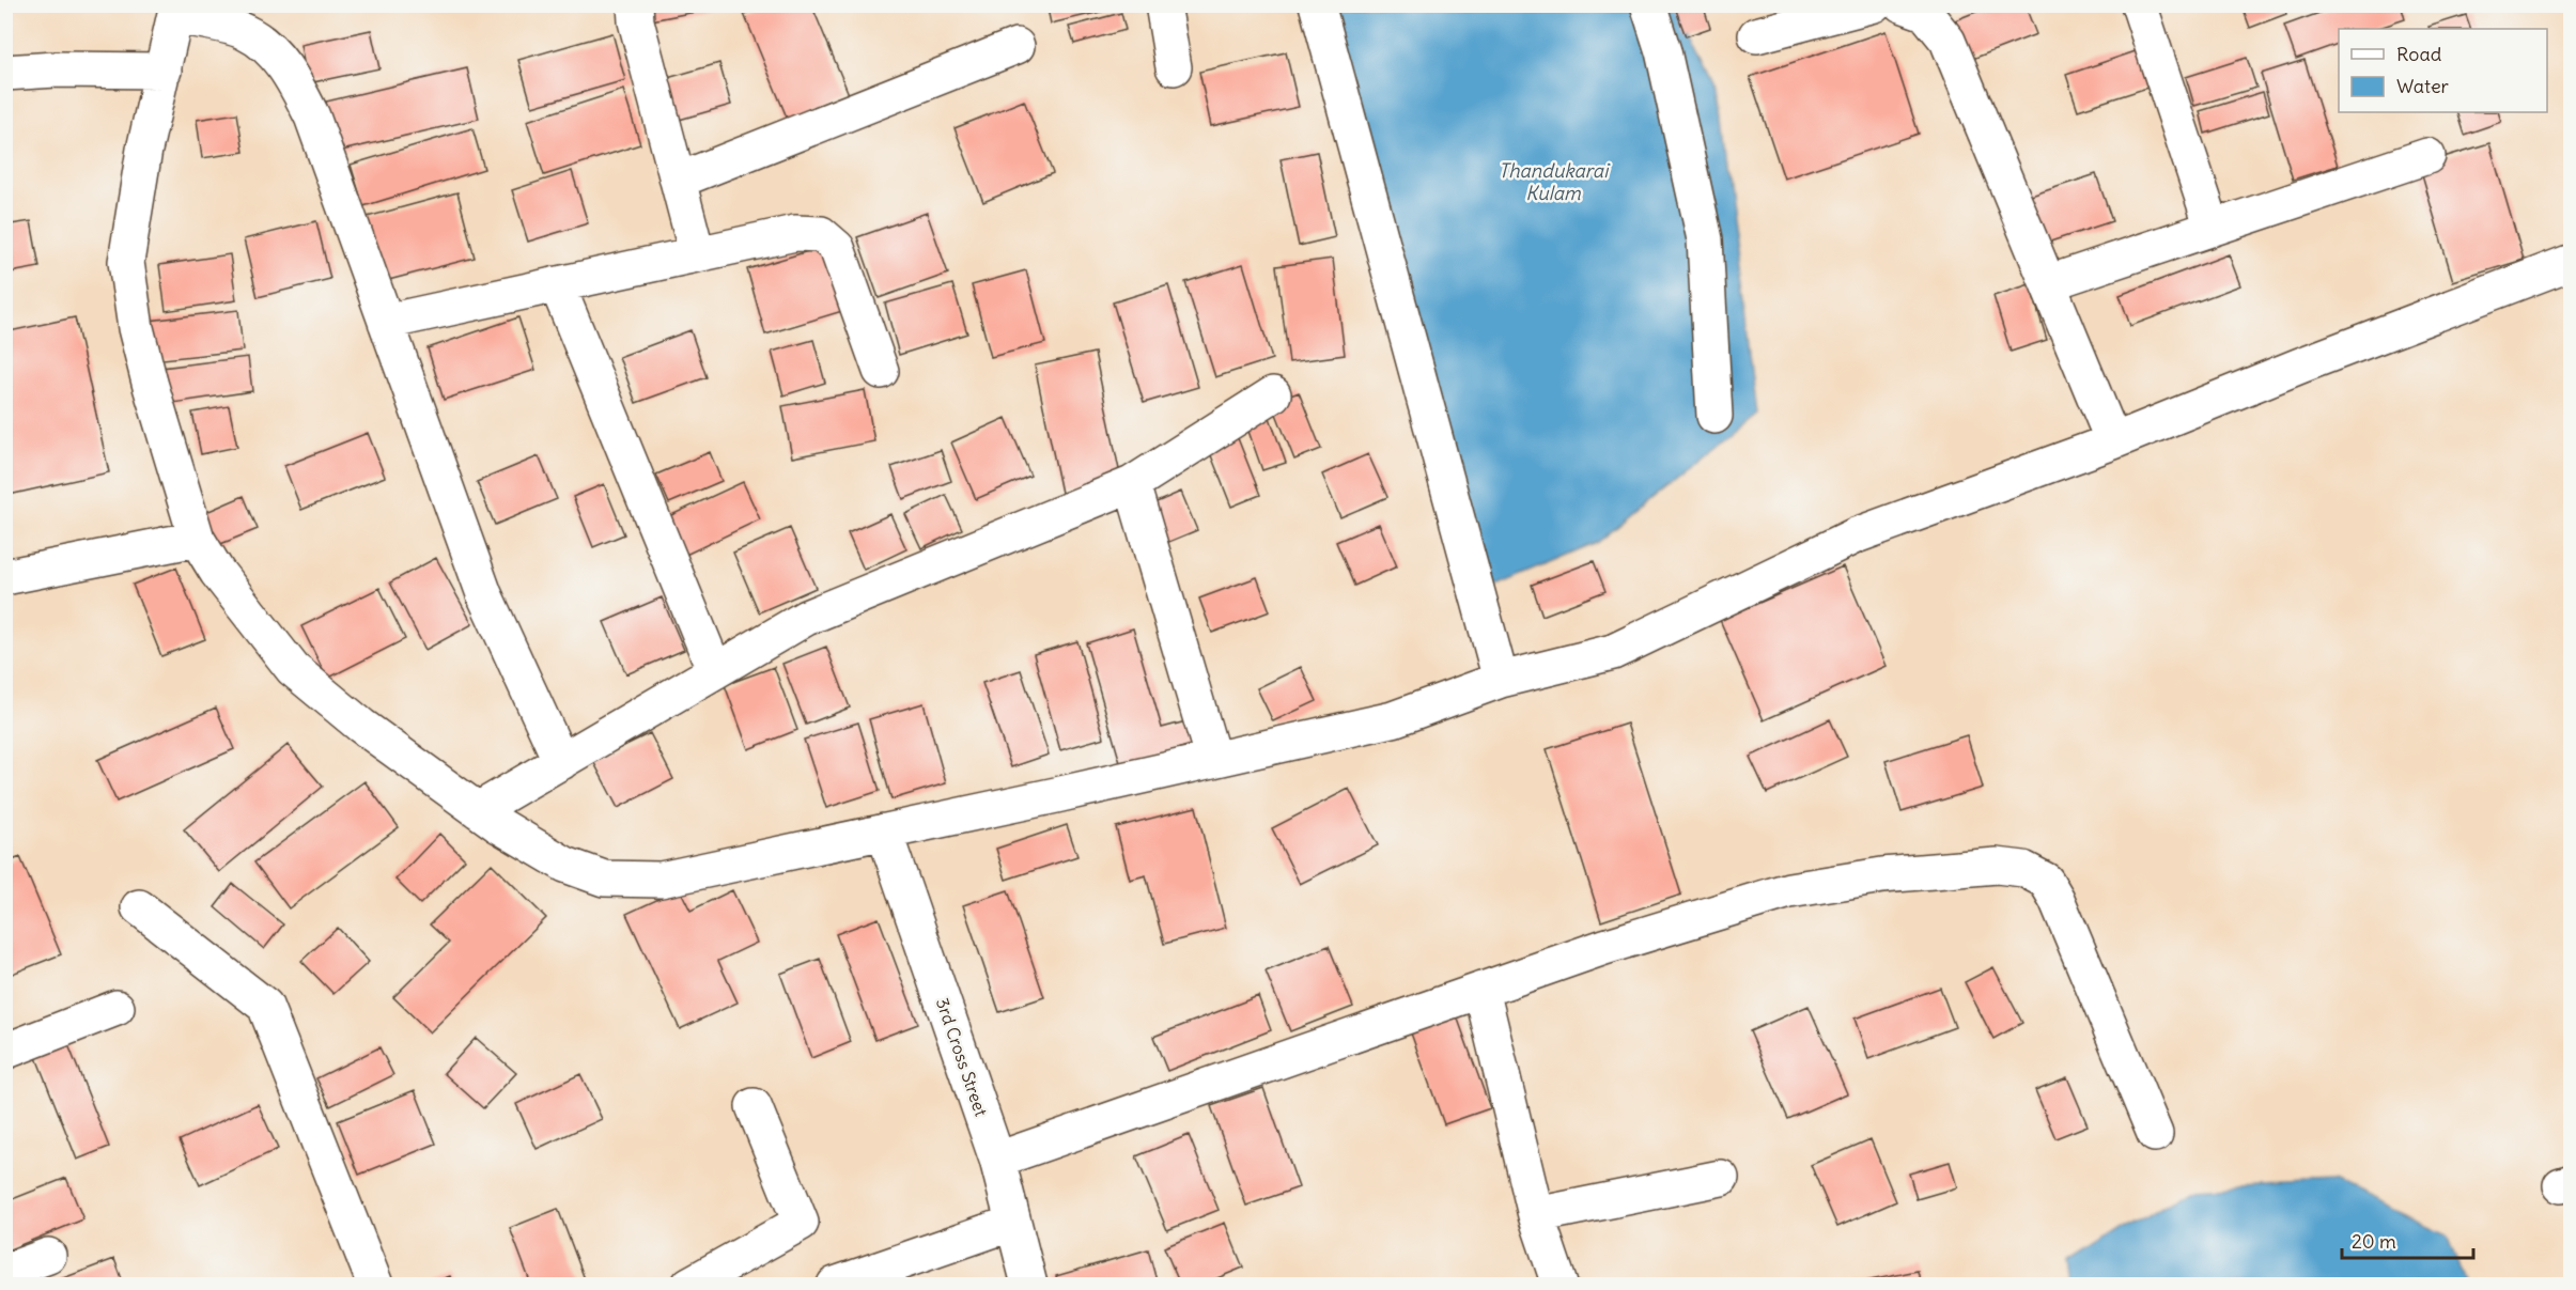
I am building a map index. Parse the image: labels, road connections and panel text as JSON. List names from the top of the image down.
{
  "streets": {
    "street": ["3rd Cross Street"]
  },
  "water": ["Thandukarai Kulam"],
  "legend": ["Road", "Water"],
  "scale_bar": "20 m"
}
